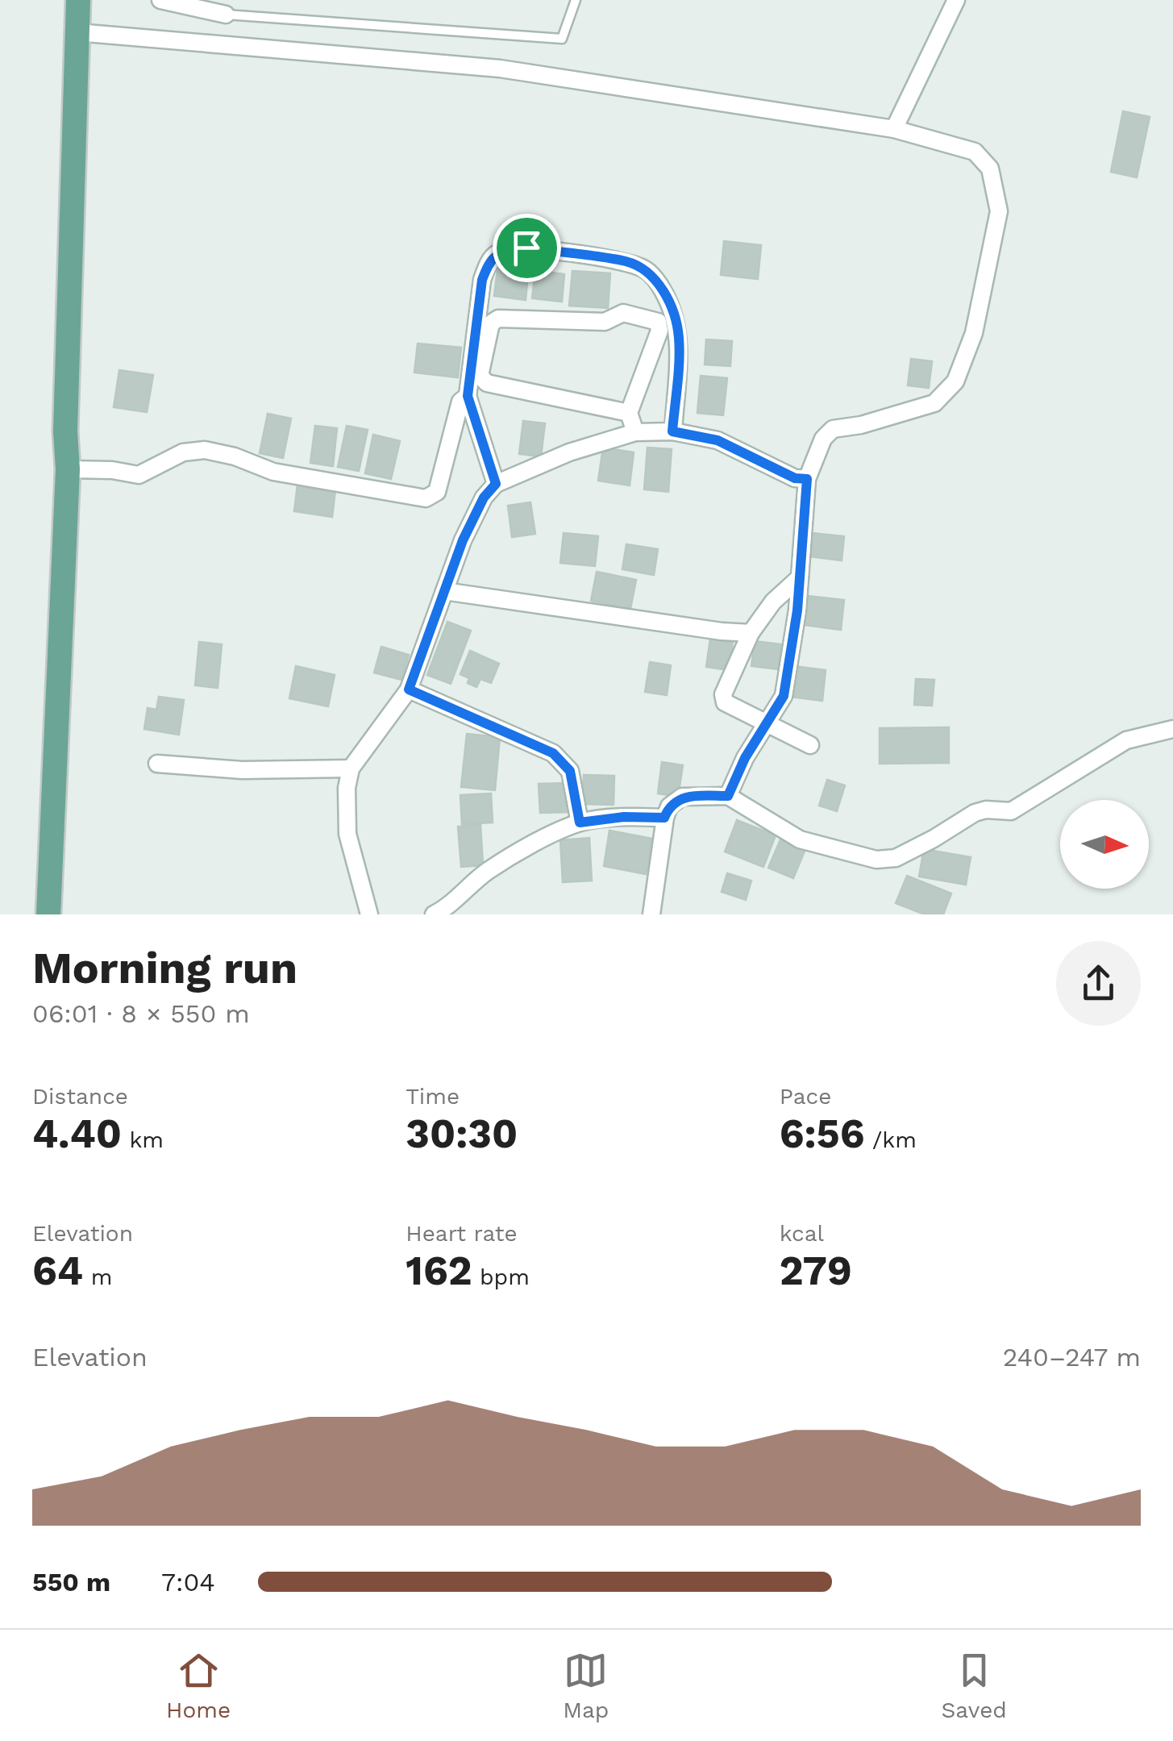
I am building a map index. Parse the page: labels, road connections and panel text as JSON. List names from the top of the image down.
{
  "north": "right",
  "page": {
    "heading": ["Morning run", "06:01 · 8 × 550 m"],
    "stats": [
      ["Distance", "4.40 km"],
      ["Time", "30:30"],
      ["Pace", "6:56 /km"],
      ["Elevation", "64 m"],
      ["Heart rate", "162 bpm"],
      ["kcal", "279"]
    ],
    "chart": ["Elevation", "240–247 m"],
    "list": [
      {
        "name": "550 m",
        "note": "7:04"
      }
    ],
    "tabs": ["Home", "Map", "Saved"]
  }
}
